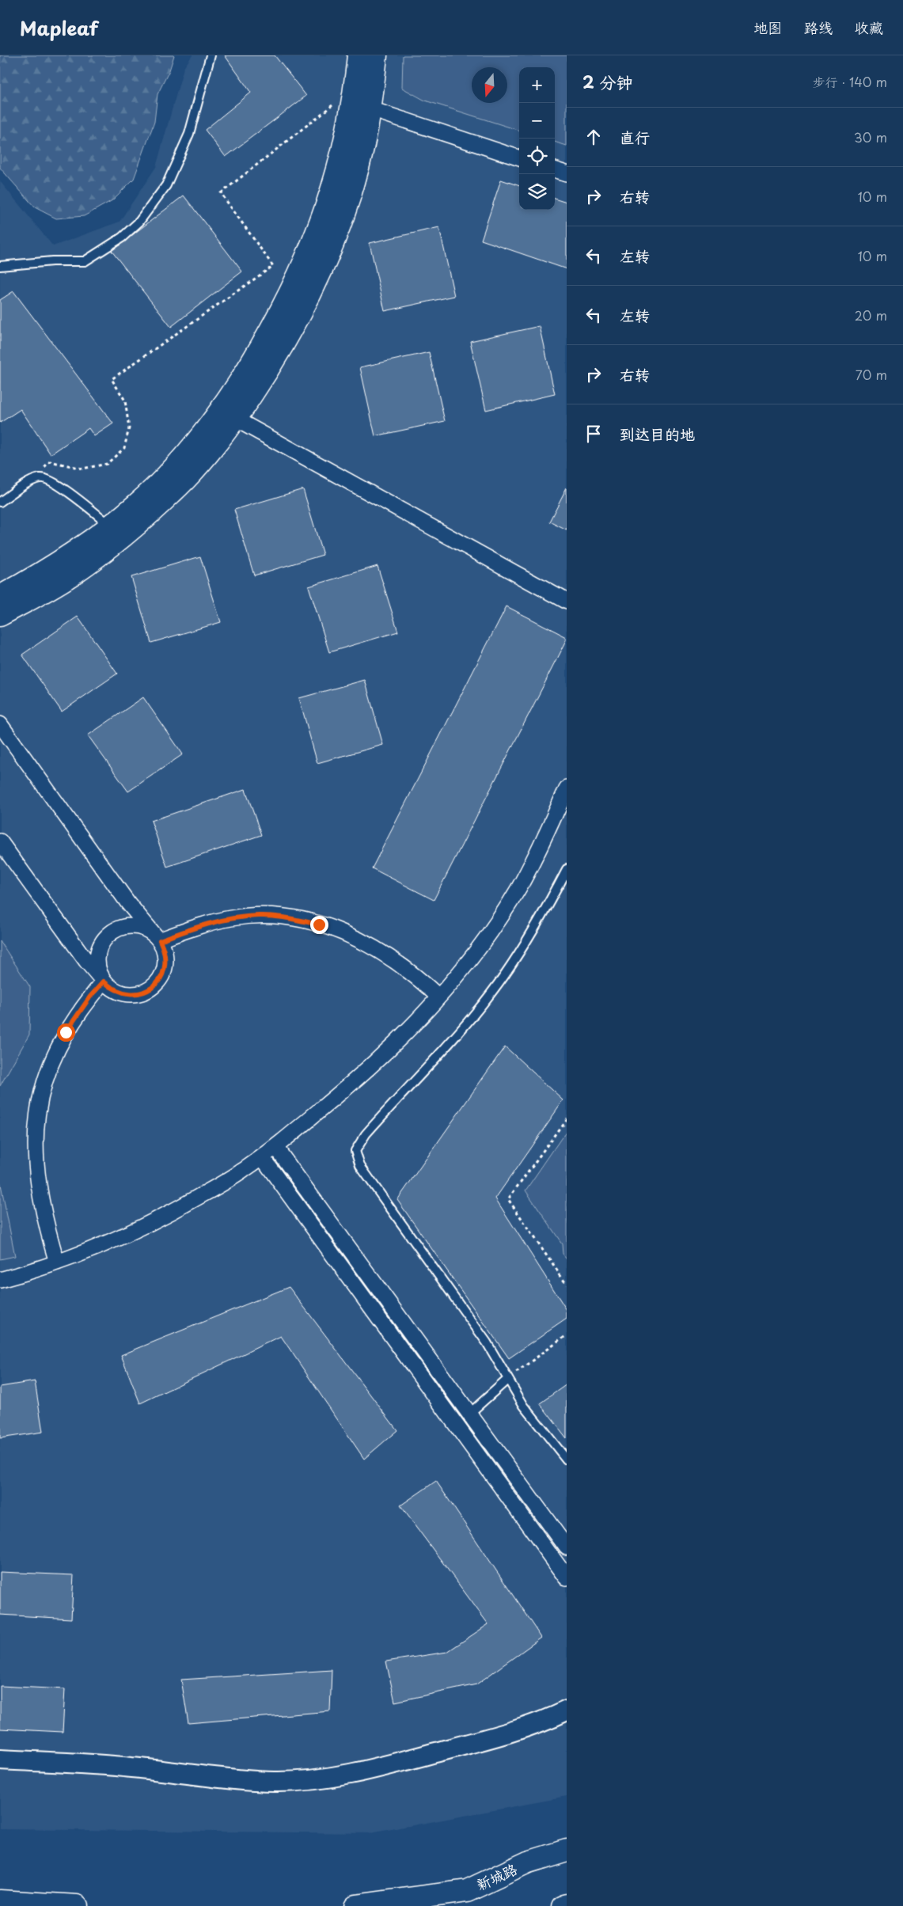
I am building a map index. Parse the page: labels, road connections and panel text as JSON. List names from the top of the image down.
{
  "streets": {
    "main road": ["新城路"]
  },
  "north": "bottom",
  "page": {
    "header": "Mapleaf",
    "nav": ["地图", "路线", "收藏"],
    "heading": ["2 分钟", "步行 · 140 m"],
    "map_buttons": ["+", "−"],
    "list": [
      ["直行", "30 m"],
      ["右转", "10 m"],
      ["左转", "10 m"],
      ["左转", "20 m"],
      ["右转", "70 m"],
      "到达目的地"
    ]
  }
}
